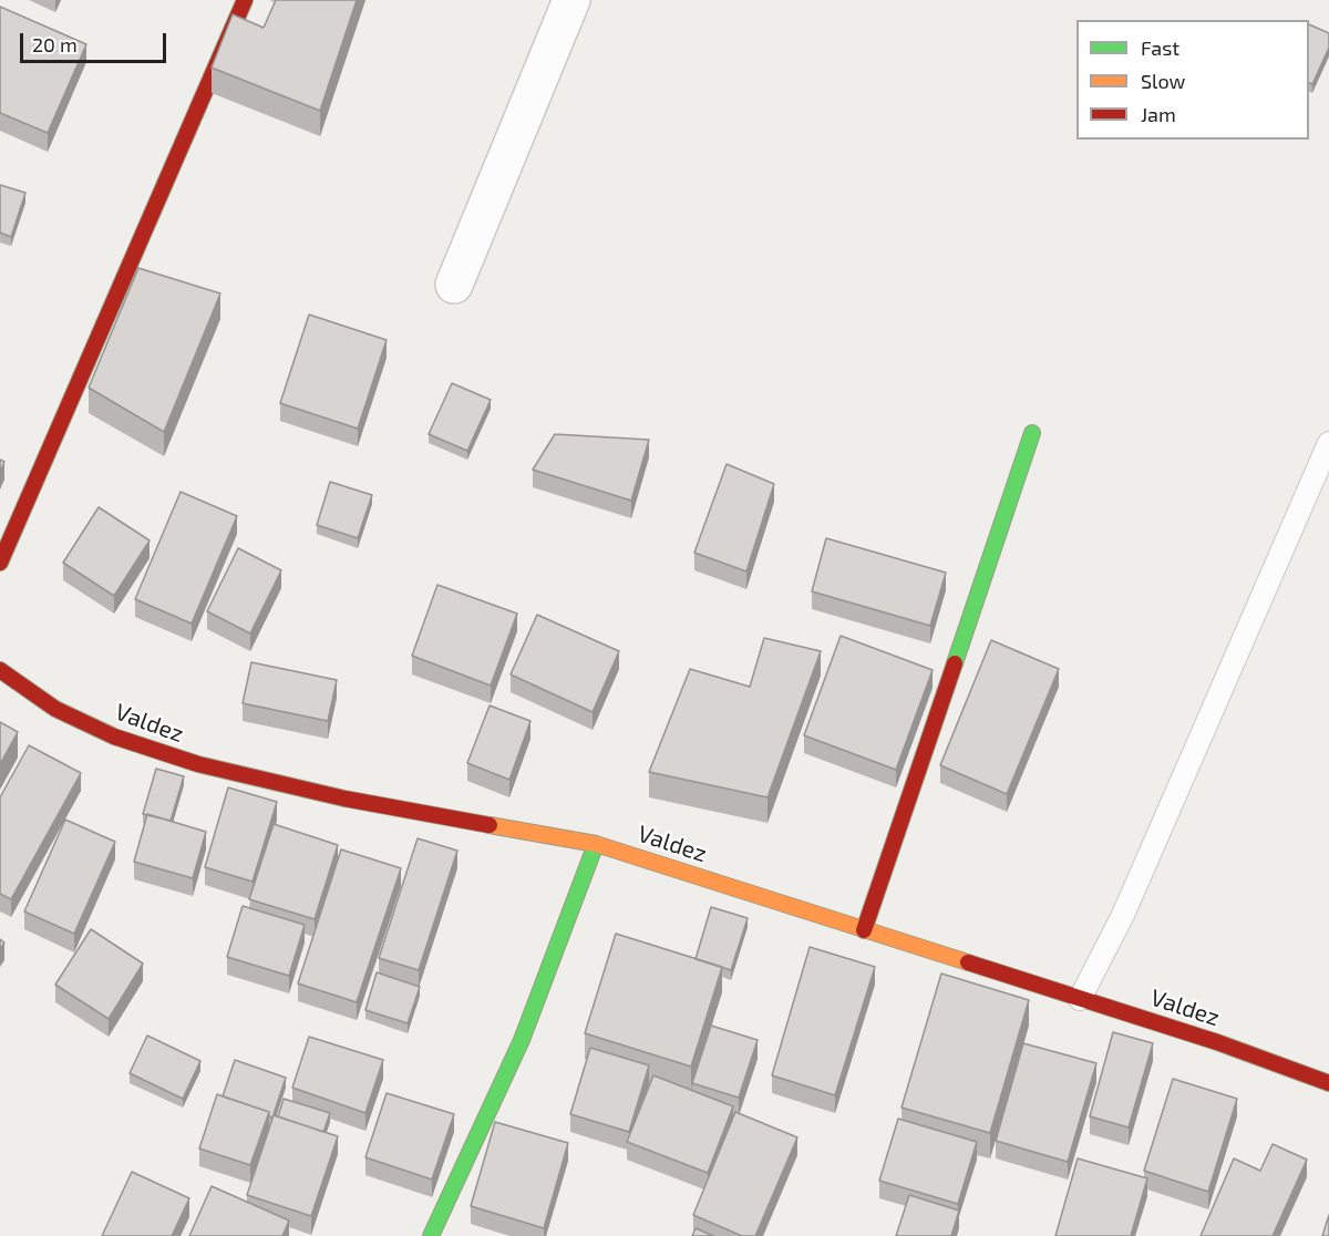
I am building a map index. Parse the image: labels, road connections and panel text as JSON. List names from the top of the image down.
{
  "streets": {
    "street": ["Valdez"]
  },
  "legend": ["Fast", "Slow", "Jam"],
  "scale_bar": "20 m"
}
